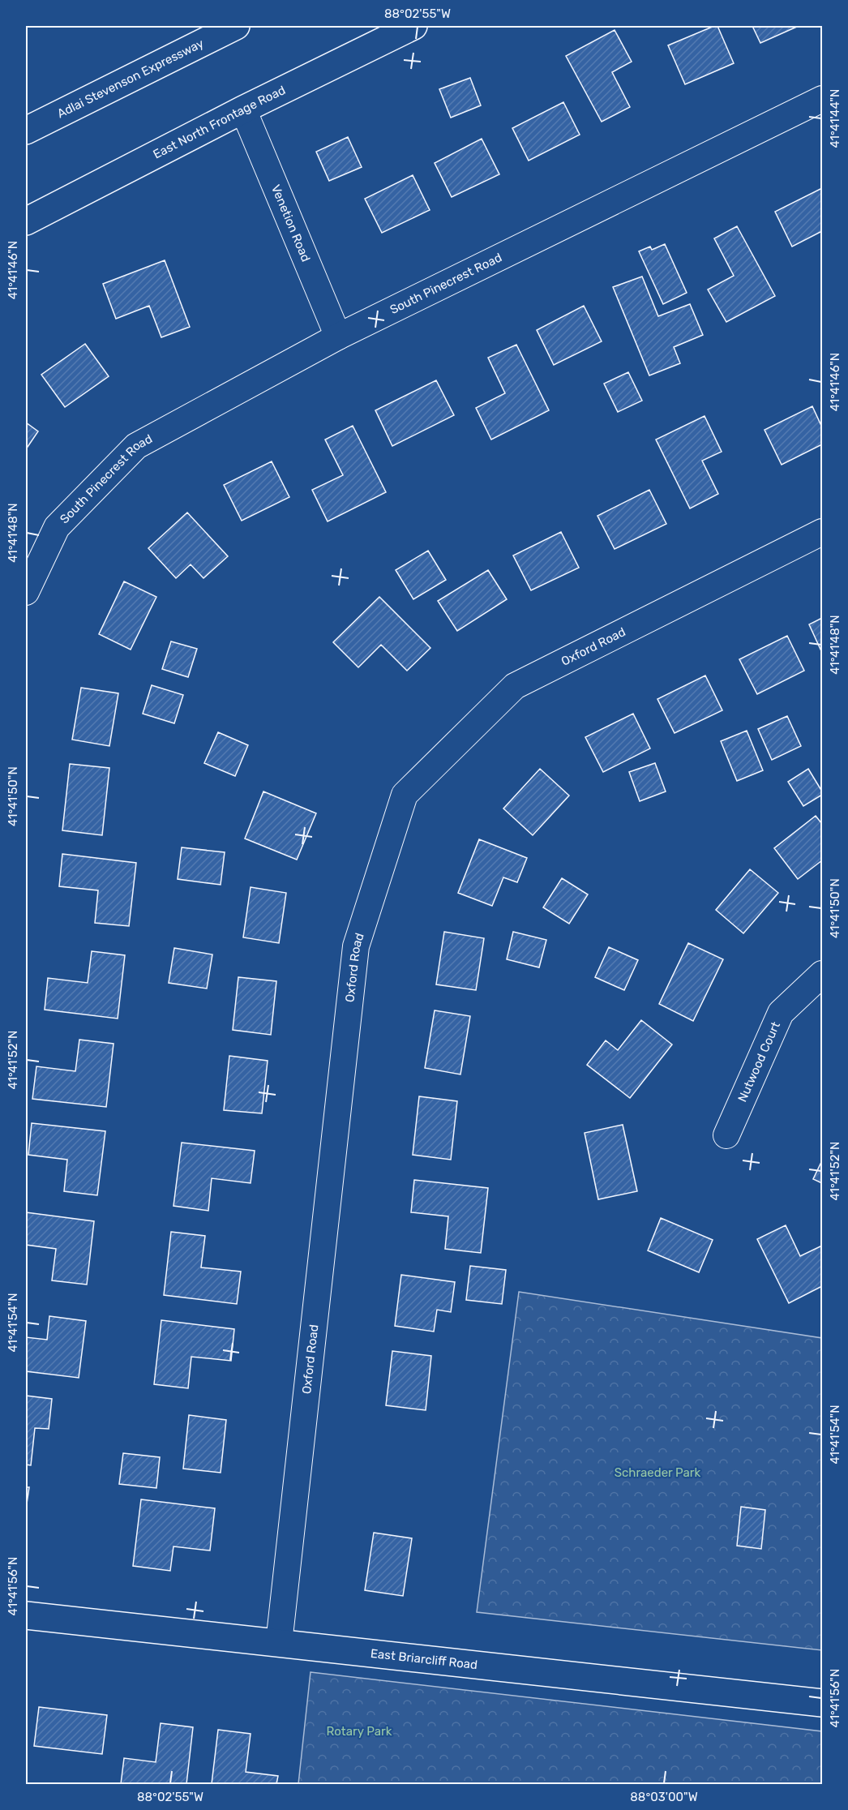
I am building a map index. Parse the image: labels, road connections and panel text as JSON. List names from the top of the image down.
{
  "streets": {
    "main road": ["Adlai Stevenson Expressway", "East North Frontage Road", "East Briarcliff Road"],
    "street": [
      "Venetion Road",
      "South Pinecrest Road",
      "Oxford Road",
      "Nutwood Court"
    ]
  },
  "crossings": [
    ["East North Frontage Road", "Venetion Road"],
    ["Venetion Road", "South Pinecrest Road"],
    ["Oxford Road", "East Briarcliff Road"]
  ],
  "parks": ["Schraeder Park", "Rotary Park"],
  "coordinates": [
    "88°02'55\"W",
    "41°41'44\"N",
    "41°41'46\"N",
    "41°41'48\"N",
    "41°41'50\"N",
    "41°41'52\"N",
    "41°41'54\"N",
    "41°41'56\"N",
    "88°03'00\"W"
  ]
}
